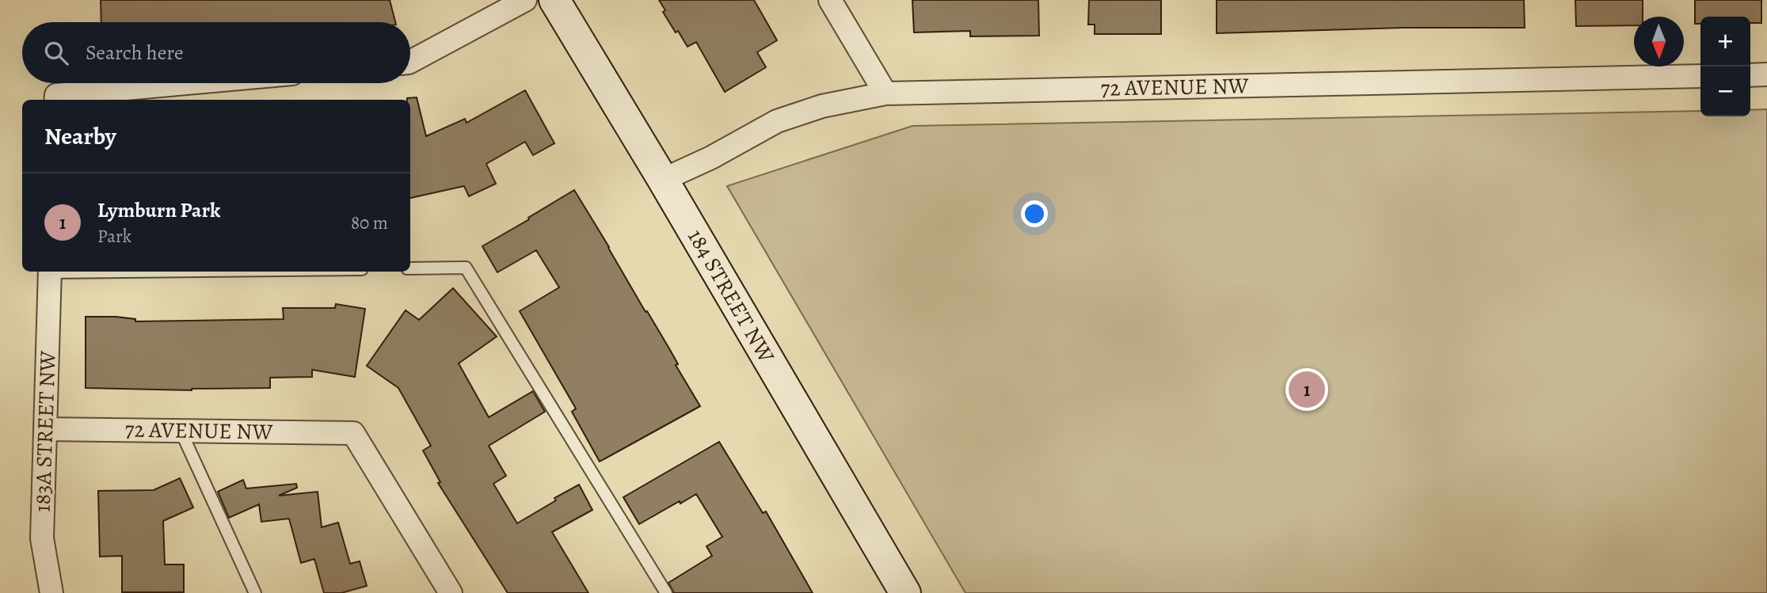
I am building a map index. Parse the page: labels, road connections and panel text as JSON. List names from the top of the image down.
{
  "streets": {
    "street": ["72 AVENUE NW", "184 STREET NW", "183A STREET NW"]
  },
  "crossings": [
    ["72 AVENUE NW", "184 STREET NW"],
    ["72 AVENUE NW", "183A STREET NW"]
  ],
  "north": "bottom",
  "page": {
    "map_buttons": ["+", "−"],
    "search": "Search here",
    "heading": "Nearby",
    "list": [
      {
        "mark": "1",
        "name": "Lymburn Park",
        "note": "Park",
        "value": "80 m"
      }
    ],
    "pins": "1"
  }
}
